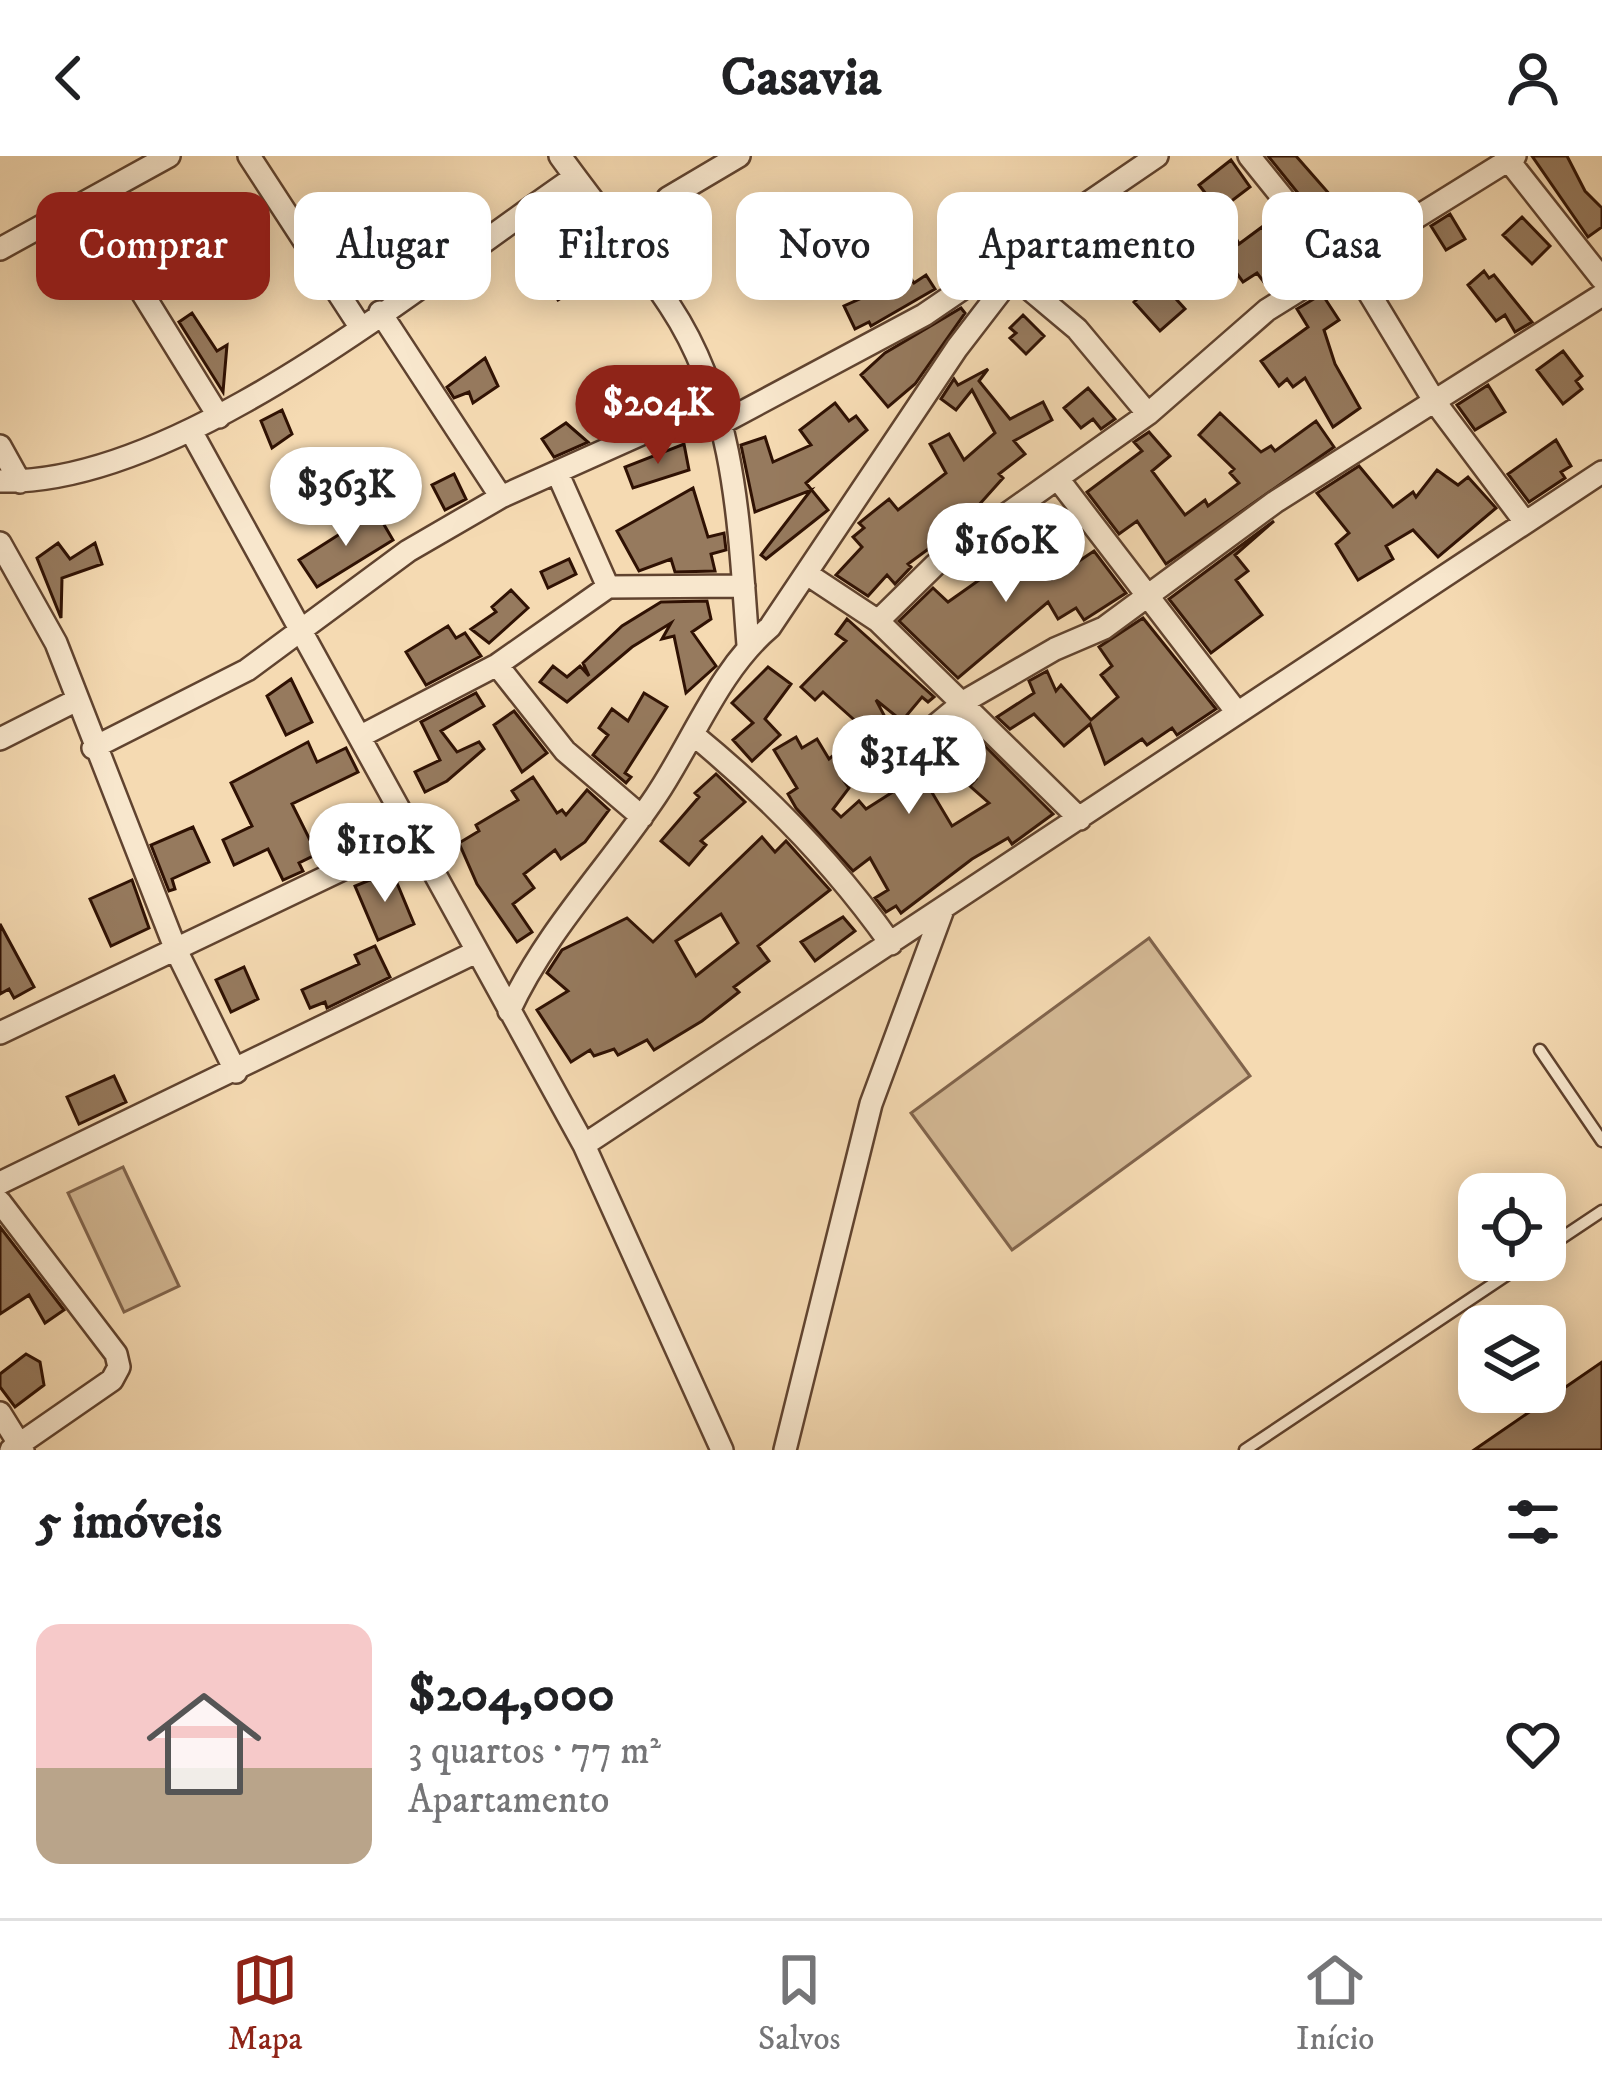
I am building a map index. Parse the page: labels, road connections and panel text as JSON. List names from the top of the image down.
{
  "page": {
    "header": "Casavia",
    "chip": [
      "Comprar",
      "Alugar",
      "Filtros",
      "Novo",
      "Apartamento",
      "Casa"
    ],
    "price": [
      "$204K",
      "$363K",
      "$160K",
      "$314K",
      "$110K"
    ],
    "heading": "5 imóveis",
    "list": [
      {
        "name": "$204,000",
        "note": "3 quartos · 77 m² · Apartamento"
      }
    ],
    "tabs": ["Mapa", "Salvos", "Início"]
  }
}
